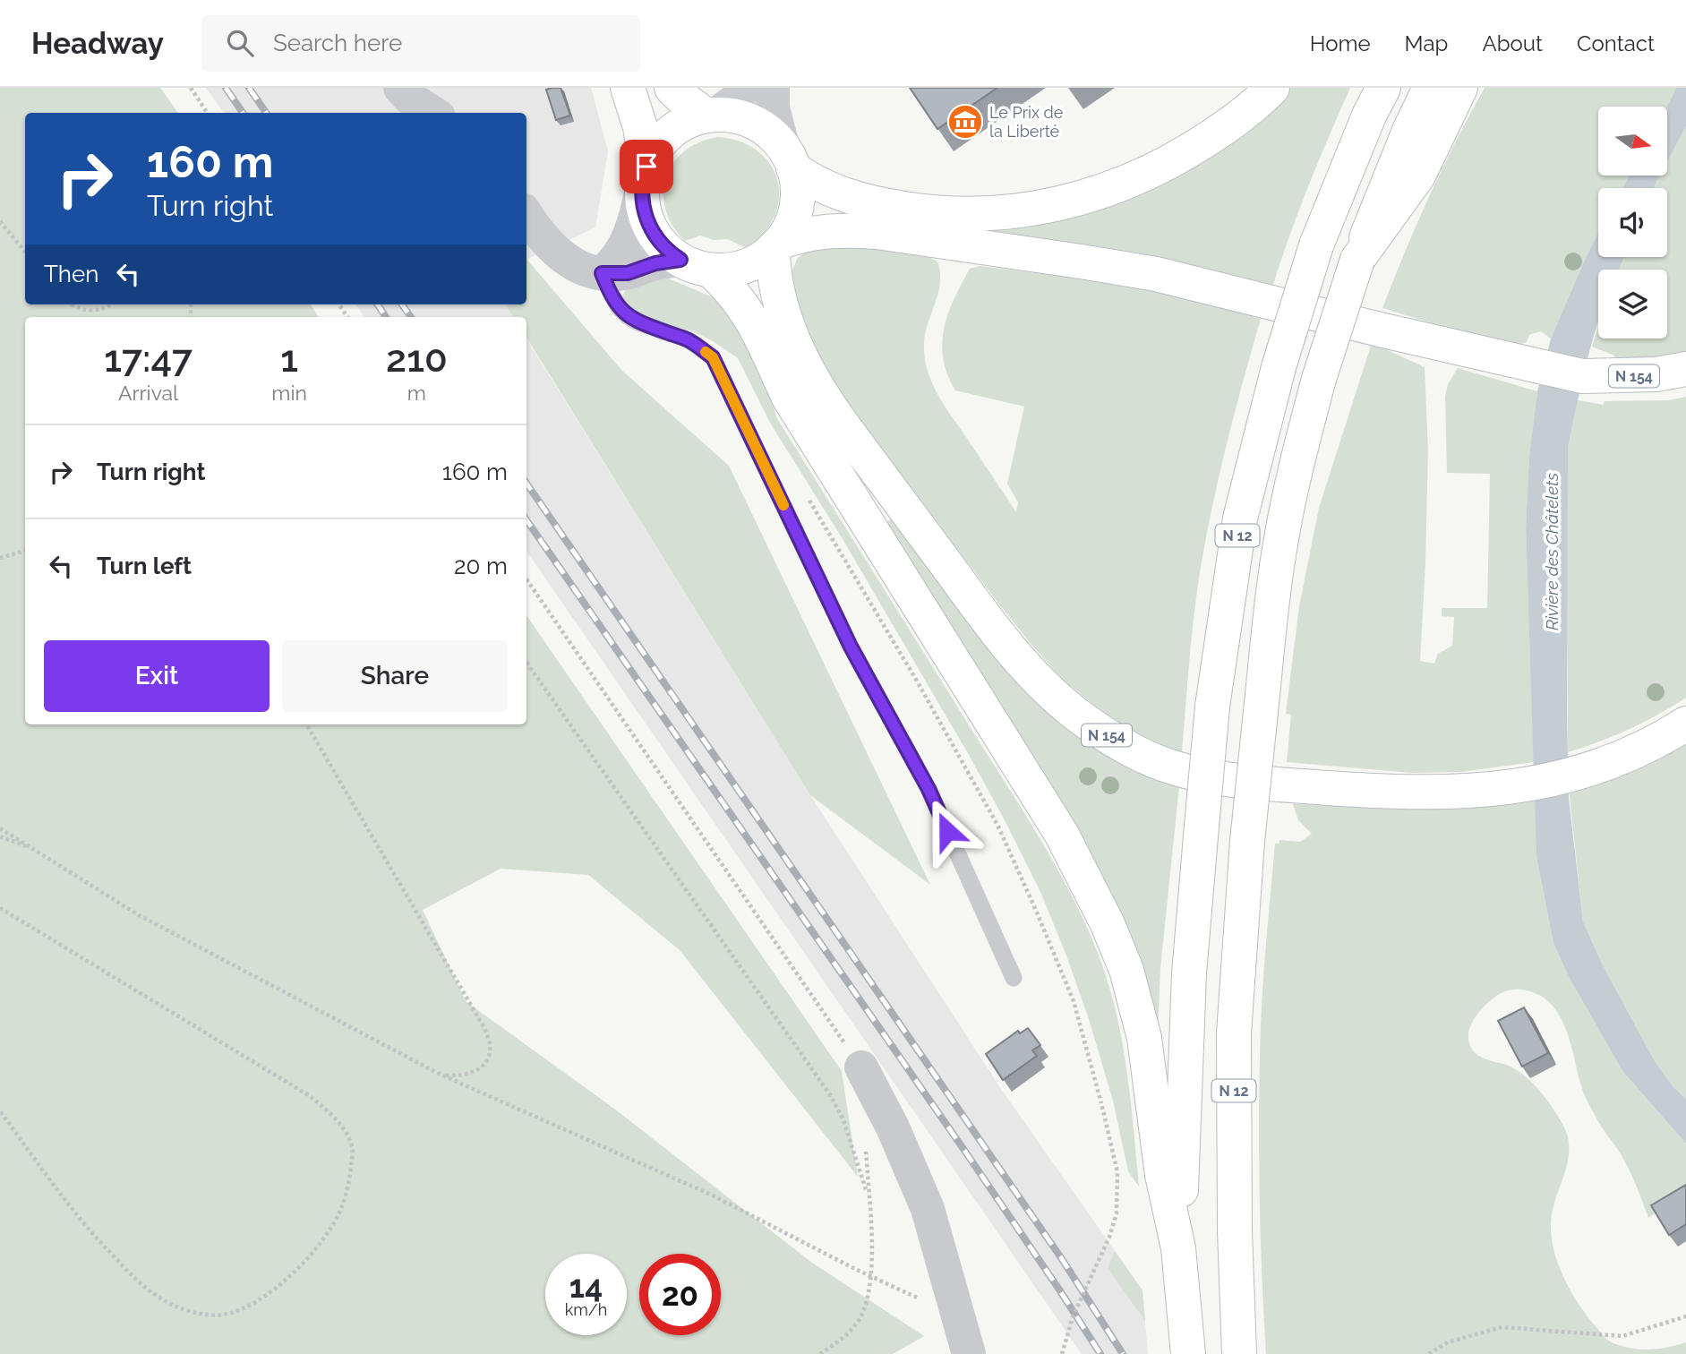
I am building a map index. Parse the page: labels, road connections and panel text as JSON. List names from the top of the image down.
{
  "streets": {
    "main road": ["N 154", "N 12"]
  },
  "water": ["Rivière des Châtelets"],
  "places": {
    "museum": ["Le Prix de la Liberté"]
  },
  "north": "right",
  "page": {
    "header": "Headway",
    "search": "Search here",
    "nav": [
      "Home",
      "Map",
      "About",
      "Contact"
    ],
    "turn": ["160 m", "Turn right"],
    "then": "Then",
    "eta": [
      "17:47",
      "Arrival",
      "1",
      "min",
      "210",
      "m"
    ],
    "list": [
      {
        "name": "Turn right",
        "value": "160 m"
      },
      {
        "name": "Turn left",
        "value": "20 m"
      }
    ],
    "buttons": ["Exit", "Share"],
    "speed": "14 km/h",
    "limit": "20"
  }
}
